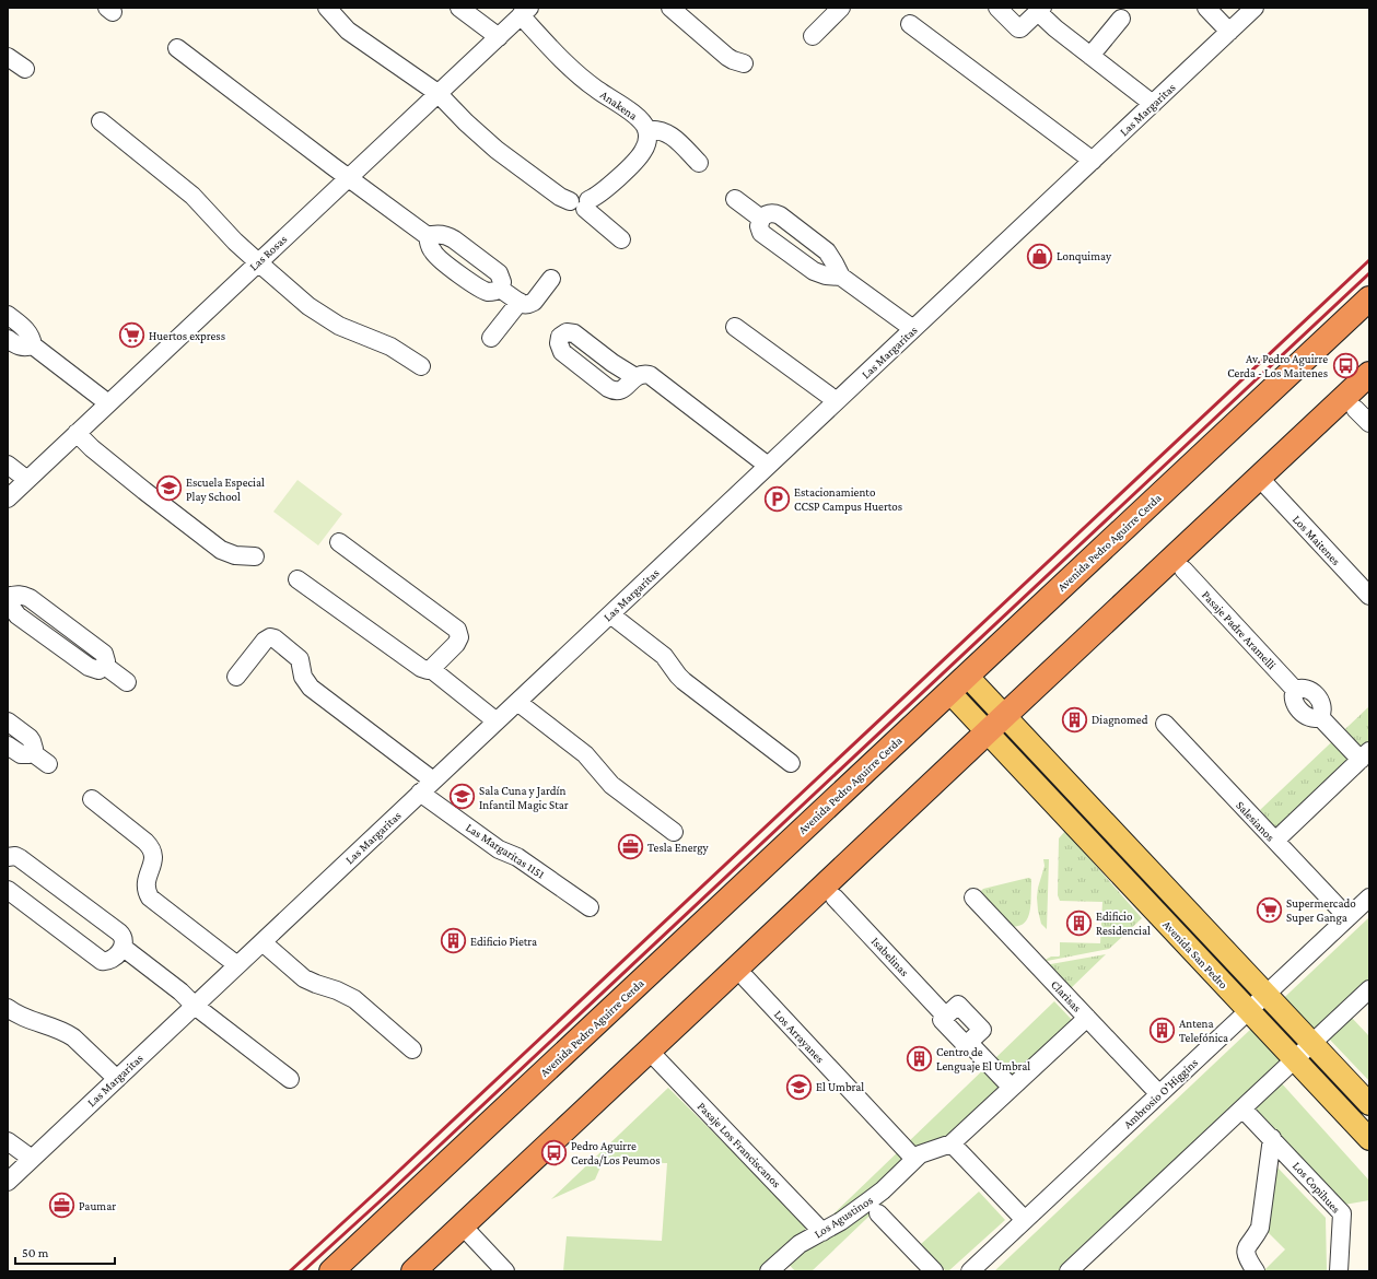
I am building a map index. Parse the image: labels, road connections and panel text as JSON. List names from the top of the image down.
{
  "streets": {
    "highway": ["Avenida Pedro Aguirre Cerda"],
    "main road": ["Avenida San Pedro"],
    "street": [
      "Anakena",
      "Las Margaritas",
      "Las Rosas",
      "Los Maitenes",
      "Pasaje Padre Aramelli",
      "Salesianos",
      "Las Margaritas 1151",
      "Isabelinas",
      "Clarisas",
      "Los Arrayanes",
      "Ambrosio O'Higgins",
      "Pasaje Los Franciscanos",
      "Los Copihues",
      "Los Agustinos"
    ]
  },
  "crossings": [
    ["Anakena", "Las Rosas"],
    ["Las Margaritas", "Las Margaritas 1151"],
    ["Avenida Pedro Aguirre Cerda", "Avenida San Pedro"],
    ["Salesianos", "Ambrosio O'Higgins"],
    ["Avenida San Pedro", "Ambrosio O'Higgins"],
    ["Clarisas", "Ambrosio O'Higgins"],
    ["Los Arrayanes", "Los Agustinos"],
    ["Pasaje Los Franciscanos", "Los Agustinos"]
  ],
  "places": {
    "shop": ["Lonquimay"],
    "supermarket": ["Huertos express", "Supermercado Super Ganga"],
    "bus stop": ["Av. Pedro Aguirre Cerda - Los Maitenes", "Pedro Aguirre Cerda/Los Peumos"],
    "school or university": ["Escuela Especial Play School", "Sala Cuna y Jardín Infantil Magic Star", "El Umbral"],
    "parking": ["Estacionamiento CCSP Campus Huertos"],
    "building": [
      "Diagnomed",
      "Edificio Residencial",
      "Edificio Pietra",
      "Antena Telefónica",
      "Centro de Lenguaje El Umbral"
    ],
    "office": ["Tesla Energy", "Paumar"]
  },
  "scale_bar": "50 m"
}
